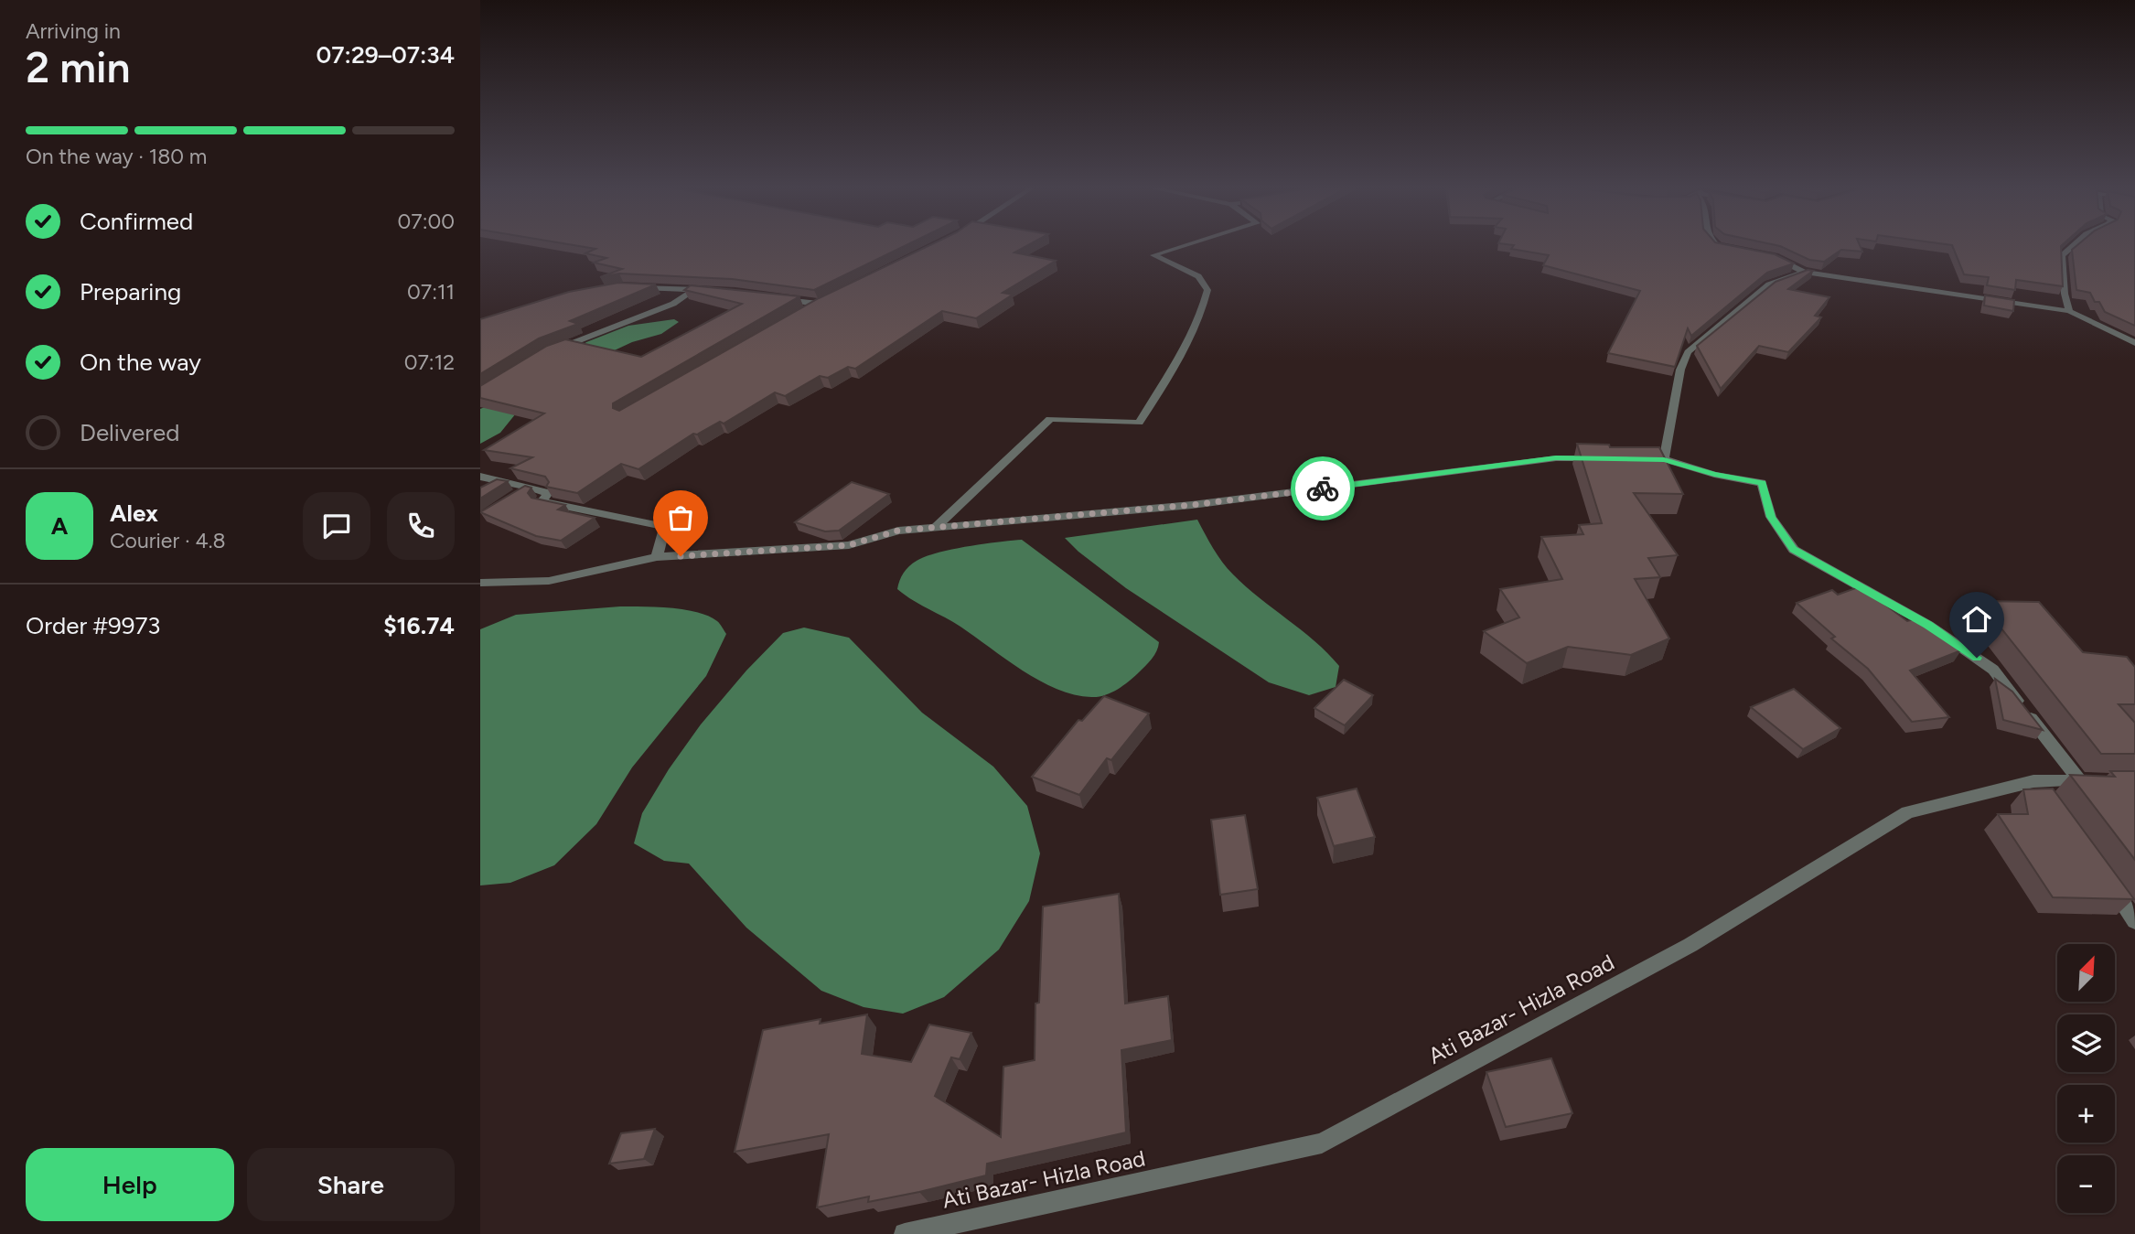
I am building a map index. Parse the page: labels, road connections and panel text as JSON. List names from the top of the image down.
{
  "streets": {
    "street": ["Ati Bazar- Hizla Road"]
  },
  "north": "top right",
  "page": {
    "heading": ["2 min", "Arriving in", "07:29–07:34"],
    "panel": [
      "Alex",
      "Courier · 4.8",
      "Order #9973",
      "$16.74"
    ],
    "bar": "On the way · 180 m",
    "list": [
      ["Confirmed", "07:00"],
      ["Preparing", "07:11"],
      ["On the way", "07:12"],
      "Delivered"
    ],
    "round": "A",
    "map_buttons": ["+", "−"],
    "buttons": ["Help", "Share"]
  }
}
